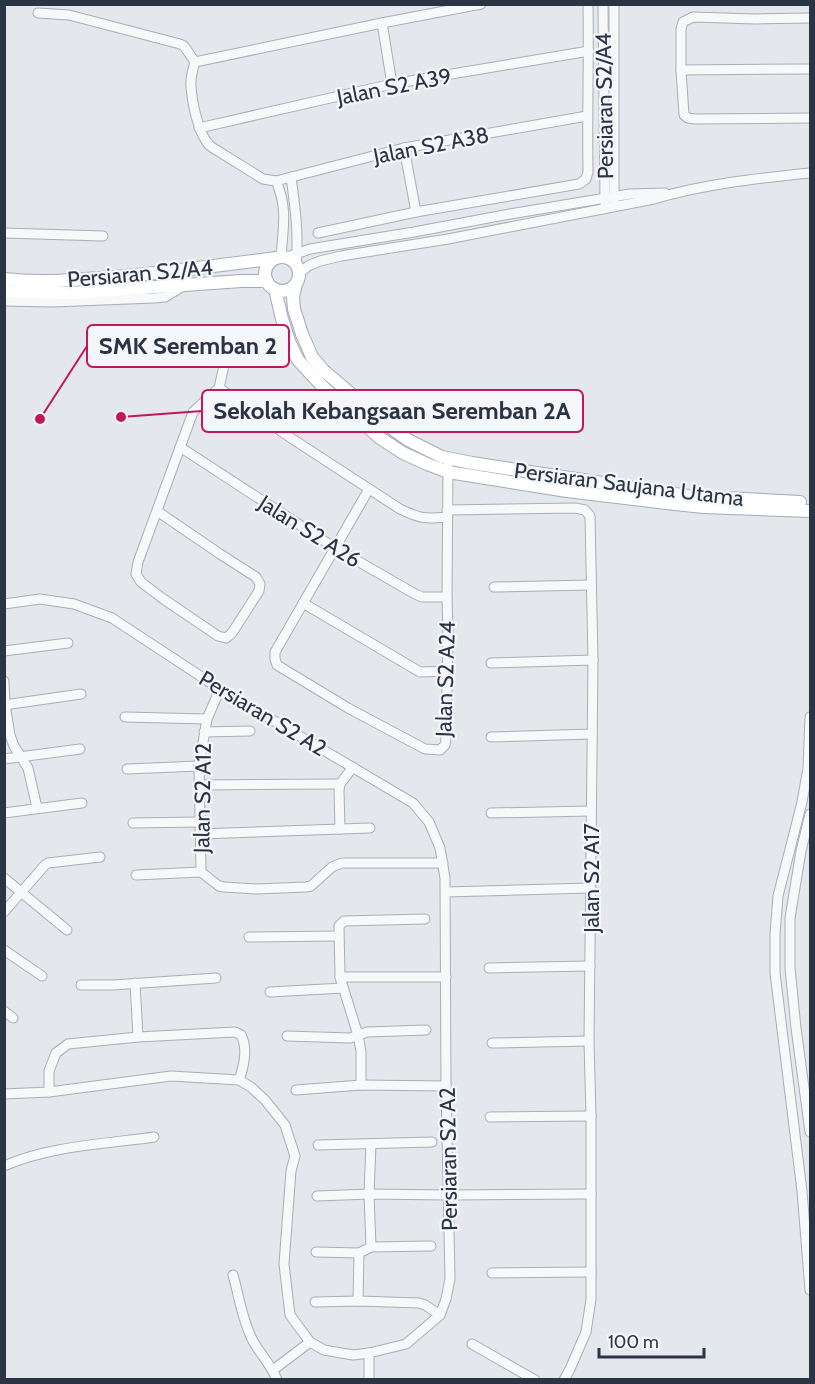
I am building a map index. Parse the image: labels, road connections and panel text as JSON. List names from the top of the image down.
{
  "streets": {
    "main road": ["Persiaran S2/A4", "Persiaran Saujana Utama"],
    "street": [
      "Jalan S2 A39",
      "Jalan S2 A38",
      "Jalan S2 A26",
      "Jalan S2 A24",
      "Persiaran S2 A2",
      "Jalan S2 A12",
      "Jalan S2 A17"
    ]
  },
  "crossings": [
    ["Persiaran S2/A4", "Persiaran Saujana Utama"],
    ["Persiaran Saujana Utama", "Jalan S2 A24"],
    ["Jalan S2 A26", "Jalan S2 A24"],
    ["Jalan S2 A24", "Jalan S2 A17"],
    ["Persiaran S2 A2", "Jalan S2 A12"]
  ],
  "places": ["Sekolah Kebangsaan Seremban 2A", "SMK Seremban 2"],
  "scale_bar": "100 m"
}
